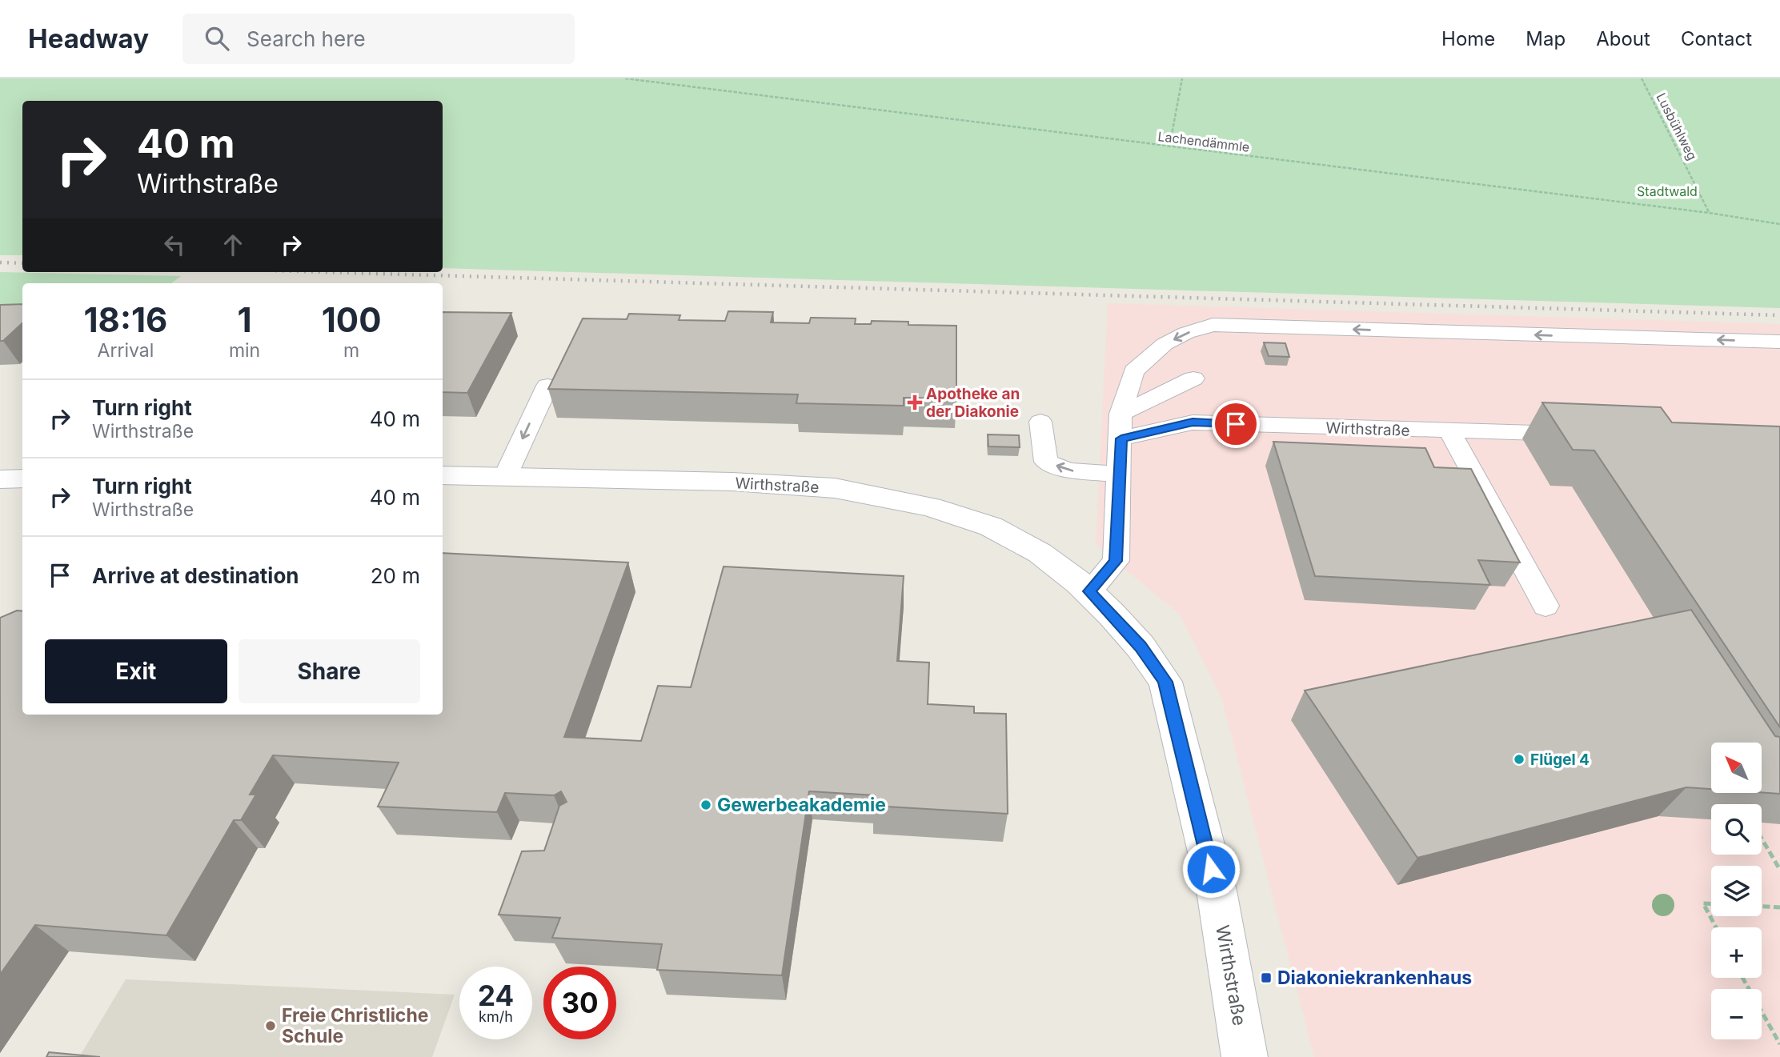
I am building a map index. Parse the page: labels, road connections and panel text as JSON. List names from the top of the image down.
{
  "streets": {
    "street": ["Wirthstraße"],
    "path": ["Lusbühlweg", "Lachendämmle"]
  },
  "crossings": [
    ["Lusbühlweg", "Lachendämmle"]
  ],
  "parks": ["Stadtwald"],
  "places": {
    "health": ["Apotheke an der Diakonie"],
    "other": ["Flügel 4", "Gewerbeakademie", "Freie Christliche Schule"],
    "transit": ["Diakoniekrankenhaus"]
  },
  "north": "top left",
  "page": {
    "header": "Headway",
    "search": "Search here",
    "nav": [
      "Home",
      "Map",
      "About",
      "Contact"
    ],
    "turn": ["40 m", "Wirthstraße"],
    "eta": [
      "18:16",
      "Arrival",
      "1",
      "min",
      "100",
      "m"
    ],
    "list": [
      {
        "name": "Turn right",
        "note": "Wirthstraße",
        "value": "40 m"
      },
      {
        "name": "Turn right",
        "note": "Wirthstraße",
        "value": "40 m"
      },
      {
        "name": "Arrive at destination",
        "value": "20 m"
      }
    ],
    "buttons": ["Exit", "Share"],
    "map_buttons": ["+", "−"],
    "speed": "24 km/h",
    "limit": "30"
  }
}
